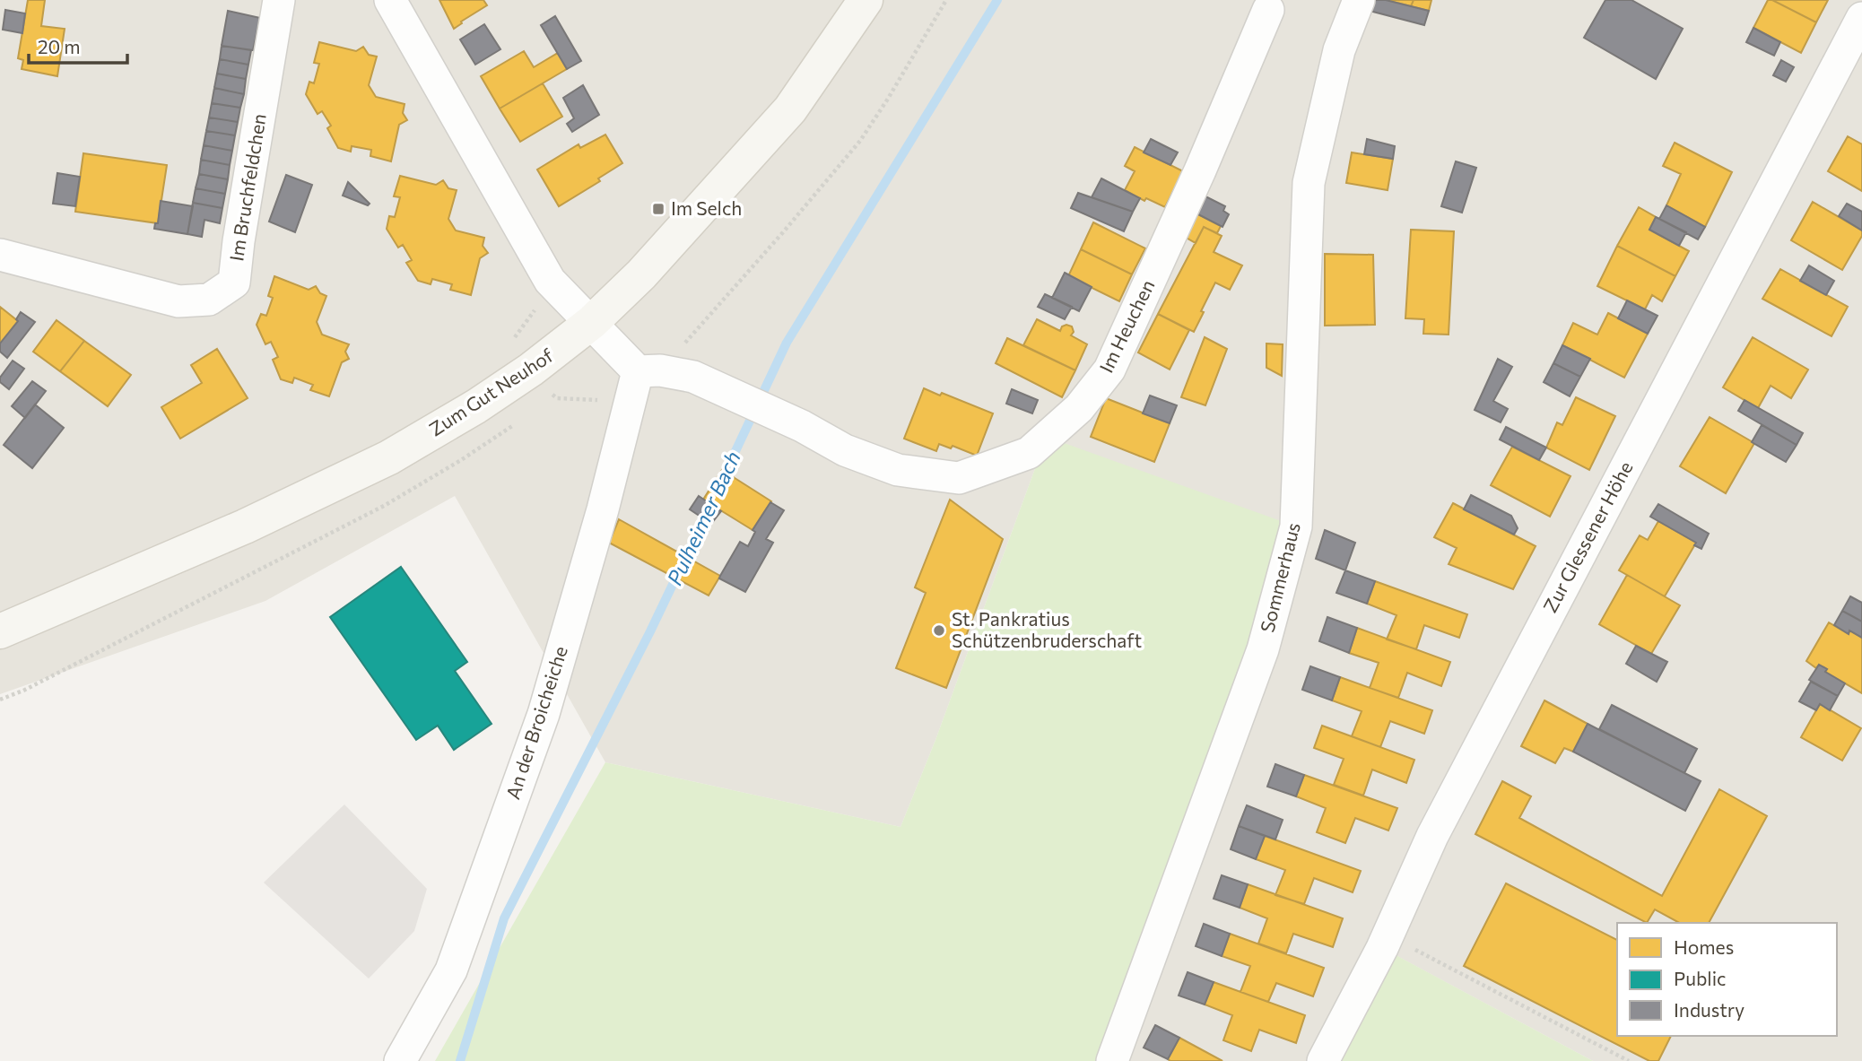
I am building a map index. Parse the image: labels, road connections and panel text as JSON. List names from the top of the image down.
{
  "streets": {
    "main road": ["Zum Gut Neuhof"],
    "street": [
      "Im Bruchfeldchen",
      "Im Heuchen",
      "Zur Glessener Höhe",
      "Sommerhaus",
      "An der Broicheiche"
    ]
  },
  "crossings": [
    ["Im Heuchen", "An der Broicheiche"]
  ],
  "water": ["Pulheimer Bach"],
  "places": {
    "transit": ["Im Selch"],
    "other": ["St. Pankratius Schützenbruderschaft"]
  },
  "legend": ["Homes", "Public", "Industry"],
  "scale_bar": "20 m"
}
